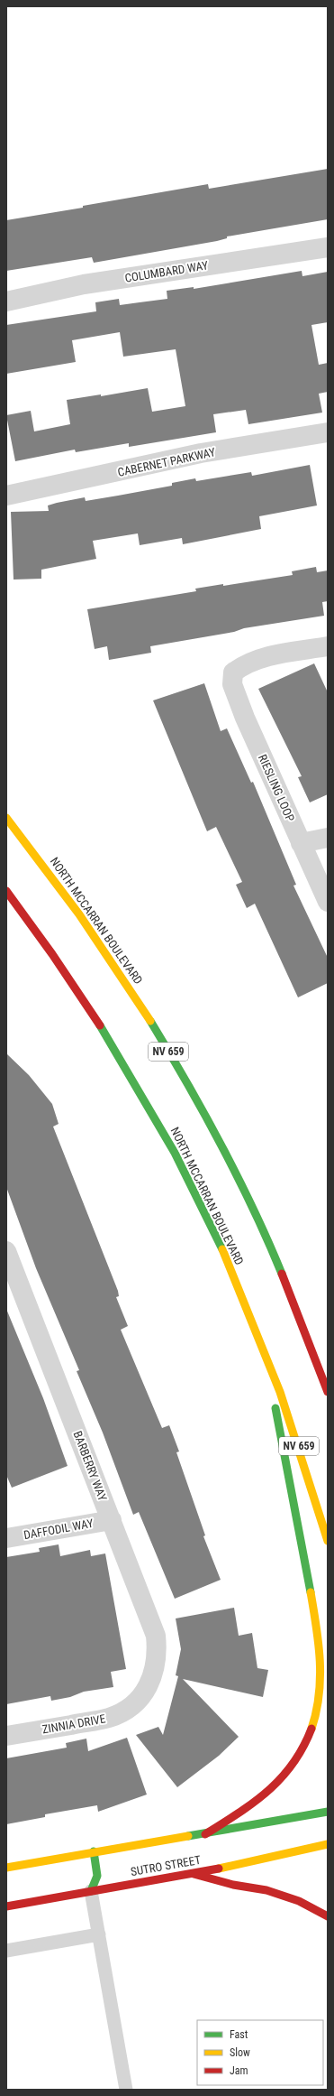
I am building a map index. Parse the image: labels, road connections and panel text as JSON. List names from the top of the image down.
{
  "streets": {
    "main road": ["NORTH MCCARRAN BOULEVARD", "NV 659", "SUTRO STREET"],
    "street": [
      "COLUMBARD WAY",
      "CABERNET PARKWAY",
      "RIESLING LOOP",
      "BARBERRY WAY",
      "DAFFODIL WAY",
      "ZINNIA DRIVE"
    ]
  },
  "crossings": [
    ["BARBERRY WAY", "DAFFODIL WAY"],
    ["BARBERRY WAY", "ZINNIA DRIVE"]
  ],
  "legend": ["Fast", "Slow", "Jam"]
}
